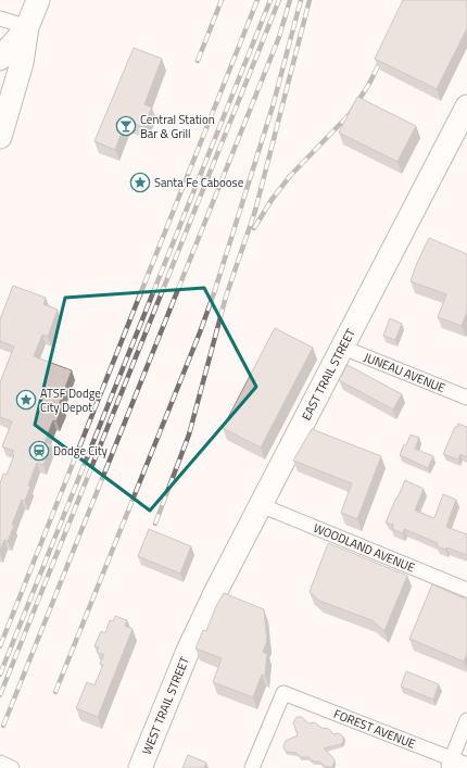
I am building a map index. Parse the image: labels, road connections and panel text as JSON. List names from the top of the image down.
{
  "streets": {
    "main road": ["EAST TRAIL STREET", "WEST TRAIL STREET"],
    "street": ["JUNEAU AVENUE", "WOODLAND AVENUE", "FOREST AVENUE"]
  },
  "crossings": [
    ["JUNEAU AVENUE", "EAST TRAIL STREET"],
    ["EAST TRAIL STREET", "WOODLAND AVENUE"],
    ["EAST TRAIL STREET", "WEST TRAIL STREET"]
  ],
  "places": {
    "bar": ["Central Station Bar & Grill"],
    "place": ["Santa Fe Caboose", "ATSF Dodge City Depot"],
    "station": ["Dodge City"]
  }
}
